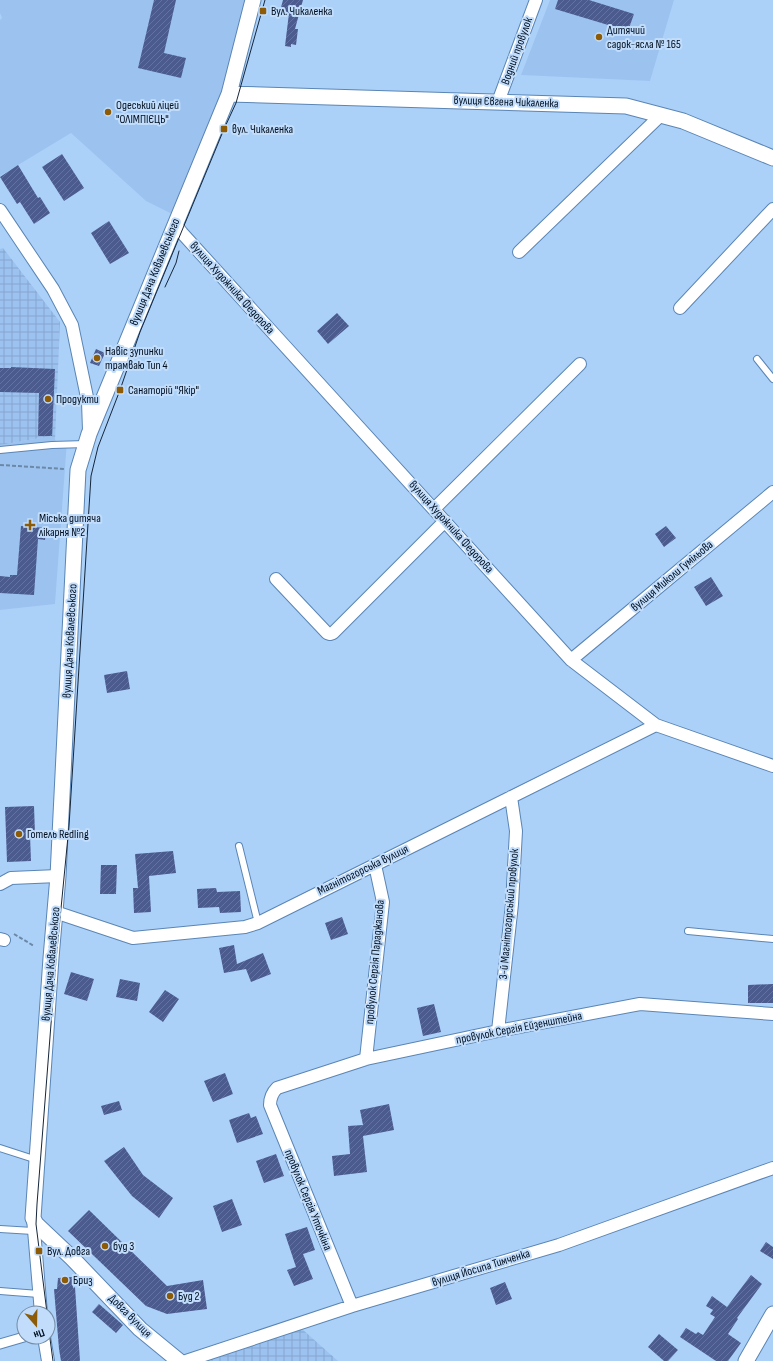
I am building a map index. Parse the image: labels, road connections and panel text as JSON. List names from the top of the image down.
{
  "streets": {
    "street": [
      "Водний провулок",
      "вулиця Євгена Чикаленка",
      "вулиця Дача Ковалевського",
      "вулиця Художника Федорова",
      "вулиця Миколи Гумільова",
      "Магнітогорська вулиця",
      "3-й Магнітогорський провулок",
      "провулок Сергія Параджанова",
      "провулок Сергія Ейзенштейна",
      "провулок Сергія Уточкіна",
      "вулиця Йосипа Тимченка",
      "Довга вулиця"
    ]
  },
  "crossings": [
    ["Водний провулок", "вулиця Євгена Чикаленка"],
    ["вулиця Євгена Чикаленка", "вулиця Дача Ковалевського"],
    ["вулиця Дача Ковалевського", "вулиця Художника Федорова"],
    ["вулиця Дача Ковалевського", "Магнітогорська вулиця"],
    ["вулиця Дача Ковалевського", "Довга вулиця"],
    ["вулиця Художника Федорова", "вулиця Миколи Гумільова"],
    ["вулиця Художника Федорова", "Магнітогорська вулиця"],
    ["Магнітогорська вулиця", "3-й Магнітогорський провулок"],
    ["Магнітогорська вулиця", "провулок Сергія Параджанова"],
    ["3-й Магнітогорський провулок", "провулок Сергія Ейзенштейна"],
    ["провулок Сергія Параджанова", "провулок Сергія Ейзенштейна"],
    ["провулок Сергія Ейзенштейна", "провулок Сергія Уточкіна"],
    ["провулок Сергія Уточкіна", "вулиця Йосипа Тимченка"]
  ],
  "places": {
    "transit": [
      "Вул. Чикаленка",
      "вул. Чикаленка",
      "Санаторій \"Якір\"",
      "Вул. Довга"
    ],
    "other": [
      "Дитячий садок-ясла № 165",
      "Одеський ліцей \"ОЛІМПІЄЦЬ\"",
      "Навіс зупинки трамваю Тип 4",
      "Продукти",
      "Готель Redling",
      "буд 3",
      "Бриз",
      "Буд 2"
    ],
    "health": ["Міська дитяча лікарня №2"]
  },
  "north": "bottom"
}
